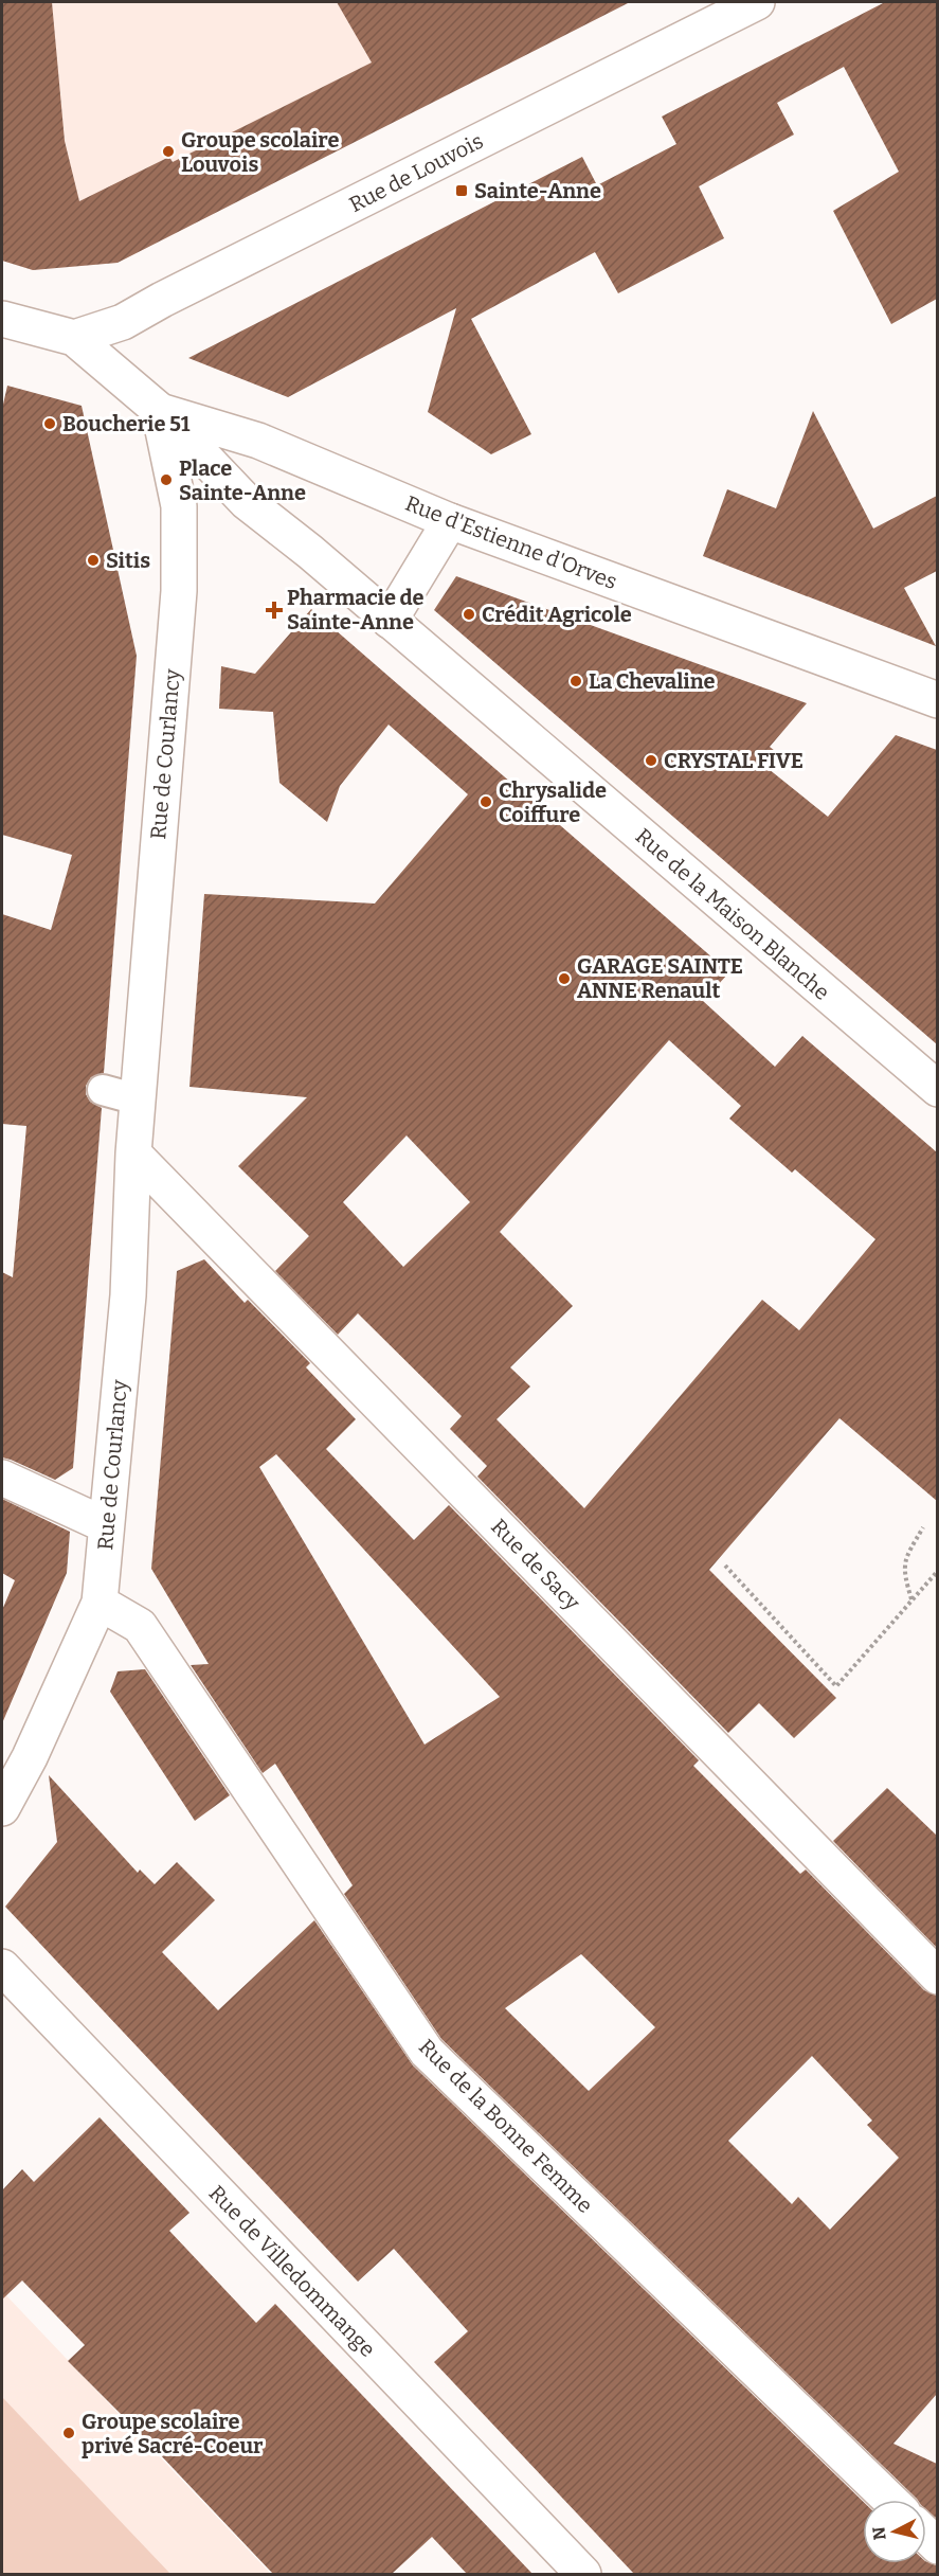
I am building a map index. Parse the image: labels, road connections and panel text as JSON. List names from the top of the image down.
{
  "streets": {
    "street": [
      "Rue de Louvois",
      "Rue d'Estienne d'Orves",
      "Rue de Courlancy",
      "Rue de la Maison Blanche",
      "Rue de Sacy",
      "Rue de la Bonne Femme",
      "Rue de Villedommange"
    ]
  },
  "crossings": [
    ["Rue de Louvois", "Rue de la Maison Blanche"],
    ["Rue d'Estienne d'Orves", "Rue de Courlancy"],
    ["Rue d'Estienne d'Orves", "Rue de la Maison Blanche"],
    ["Rue de Courlancy", "Rue de la Maison Blanche"],
    ["Rue de Courlancy", "Rue de Sacy"],
    ["Rue de Courlancy", "Rue de la Bonne Femme"]
  ],
  "places": {
    "other": [
      "Groupe scolaire Louvois",
      "Boucherie 51",
      "Place Sainte-Anne",
      "Sitis",
      "Crédit Agricole",
      "La Chevaline",
      "CRYSTAL FIVE",
      "Chrysalide Coiffure",
      "GARAGE SAINTE ANNE Renault",
      "Groupe scolaire privé Sacré-Coeur"
    ],
    "transit": ["Sainte-Anne"],
    "health": ["Pharmacie de Sainte-Anne"]
  },
  "north": "left"
}
